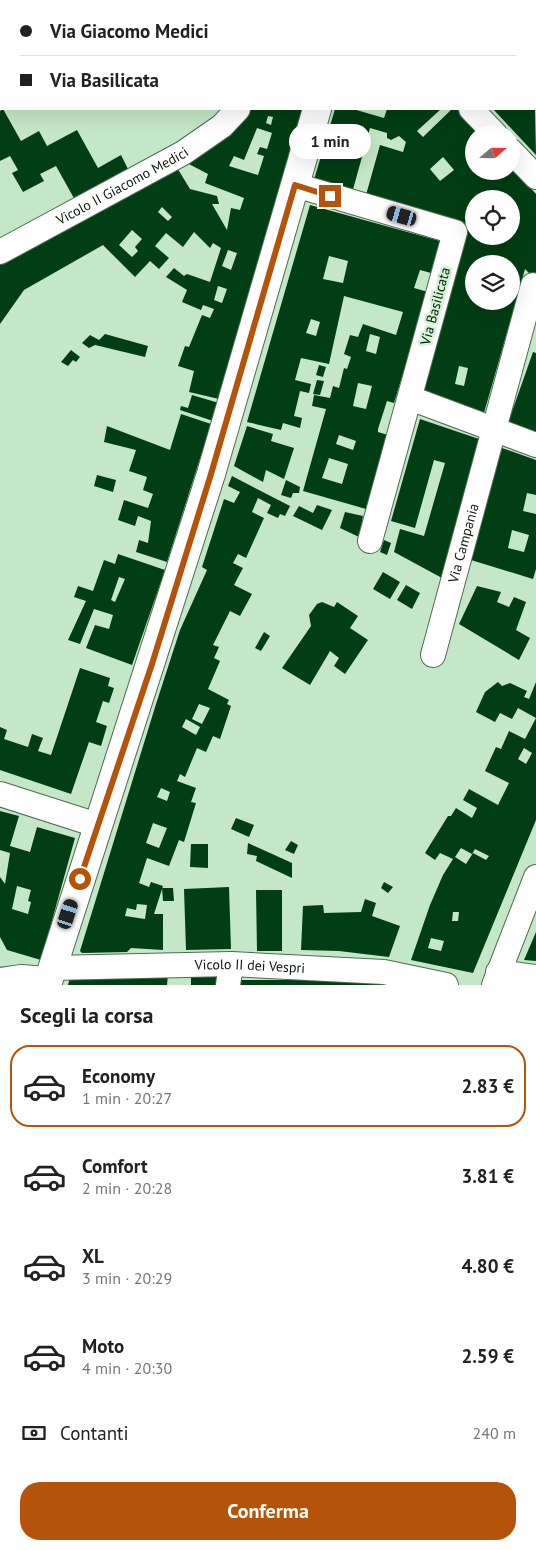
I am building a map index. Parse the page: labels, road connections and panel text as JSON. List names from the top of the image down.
{
  "streets": {
    "street": [
      "Vicolo II Giacomo Medici",
      "Via Basilicata",
      "Via Campania",
      "Vicolo II dei Vespri"
    ]
  },
  "north": "right",
  "page": {
    "banner": ["Via Giacomo Medici", "Via Basilicata"],
    "bubble": "1 min",
    "heading": "Scegli la corsa",
    "list": [
      {
        "name": "Economy",
        "note": "1 min · 20:27",
        "value": "2.83 €"
      },
      {
        "name": "Comfort",
        "note": "2 min · 20:28",
        "value": "3.81 €"
      },
      {
        "name": "XL",
        "note": "3 min · 20:29",
        "value": "4.80 €"
      },
      {
        "name": "Moto",
        "note": "4 min · 20:30",
        "value": "2.59 €"
      }
    ],
    "pay": ["Contanti", "240 m"],
    "buttons": "Conferma"
  }
}
